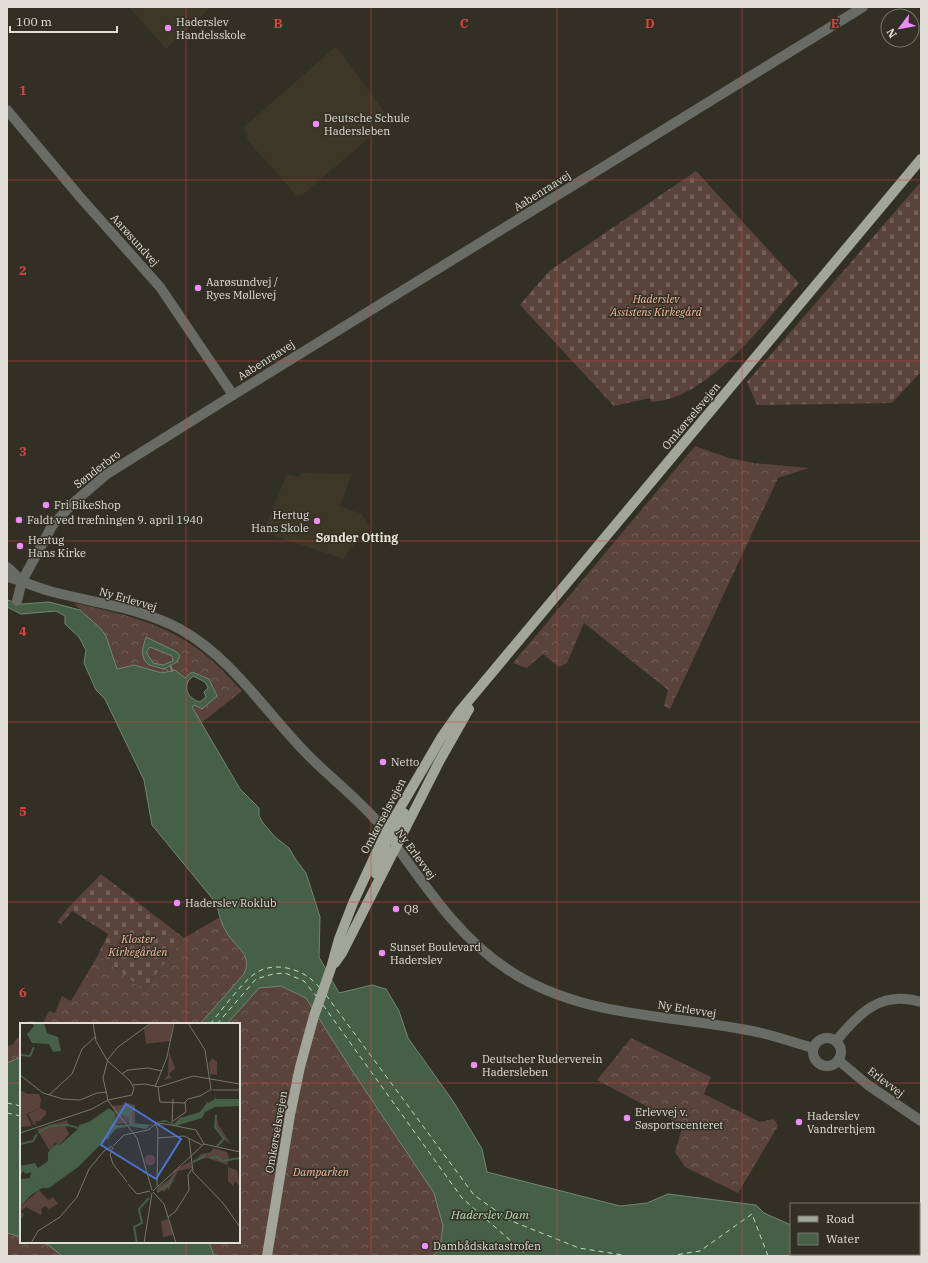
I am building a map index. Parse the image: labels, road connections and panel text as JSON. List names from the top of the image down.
{
  "streets": {
    "main road": ["Omkørselsvejen"],
    "street": [
      "Aabenraavej",
      "Aarøsundvej",
      "Sønderbro",
      "Ny Erlevvej",
      "Erlevvej"
    ]
  },
  "crossings": [
    ["Aabenraavej", "Aarøsundvej"],
    ["Aabenraavej", "Sønderbro"],
    ["Aarøsundvej", "Sønderbro"],
    ["Omkørselsvejen", "Ny Erlevvej"],
    ["Sønderbro", "Ny Erlevvej"],
    ["Ny Erlevvej", "Erlevvej"]
  ],
  "districts": ["Sønder Otting"],
  "water": ["Haderslev Dam"],
  "parks": ["Haderslev Assistens Kirkegård", "Kloster Kirkegården", "Damparken"],
  "places": [
    "Haderslev Handelsskole",
    "Deutsche Schule Hadersleben",
    "Aarøsundvej / Ryes Møllevej",
    "Fri BikeShop",
    "Faldt ved træfningen 9. april 1940",
    "Hertug Hans Skole",
    "Hertug Hans Kirke",
    "Netto",
    "Haderslev Roklub",
    "Q8",
    "Sunset Boulevard Haderslev",
    "Deutscher Ruderverein Hadersleben",
    "Erlevvej v. Søsportscenteret",
    "Haderslev Vandrerhjem",
    "Dambådskatastrofen"
  ],
  "legend": ["Road", "Water"],
  "scale_bar": "100 m",
  "north": "bottom left",
  "grid": {
    "columns": [
      "B",
      "C",
      "D",
      "E"
    ],
    "rows": [
      "1",
      "2",
      "3",
      "4",
      "5",
      "6"
    ]
  }
}
